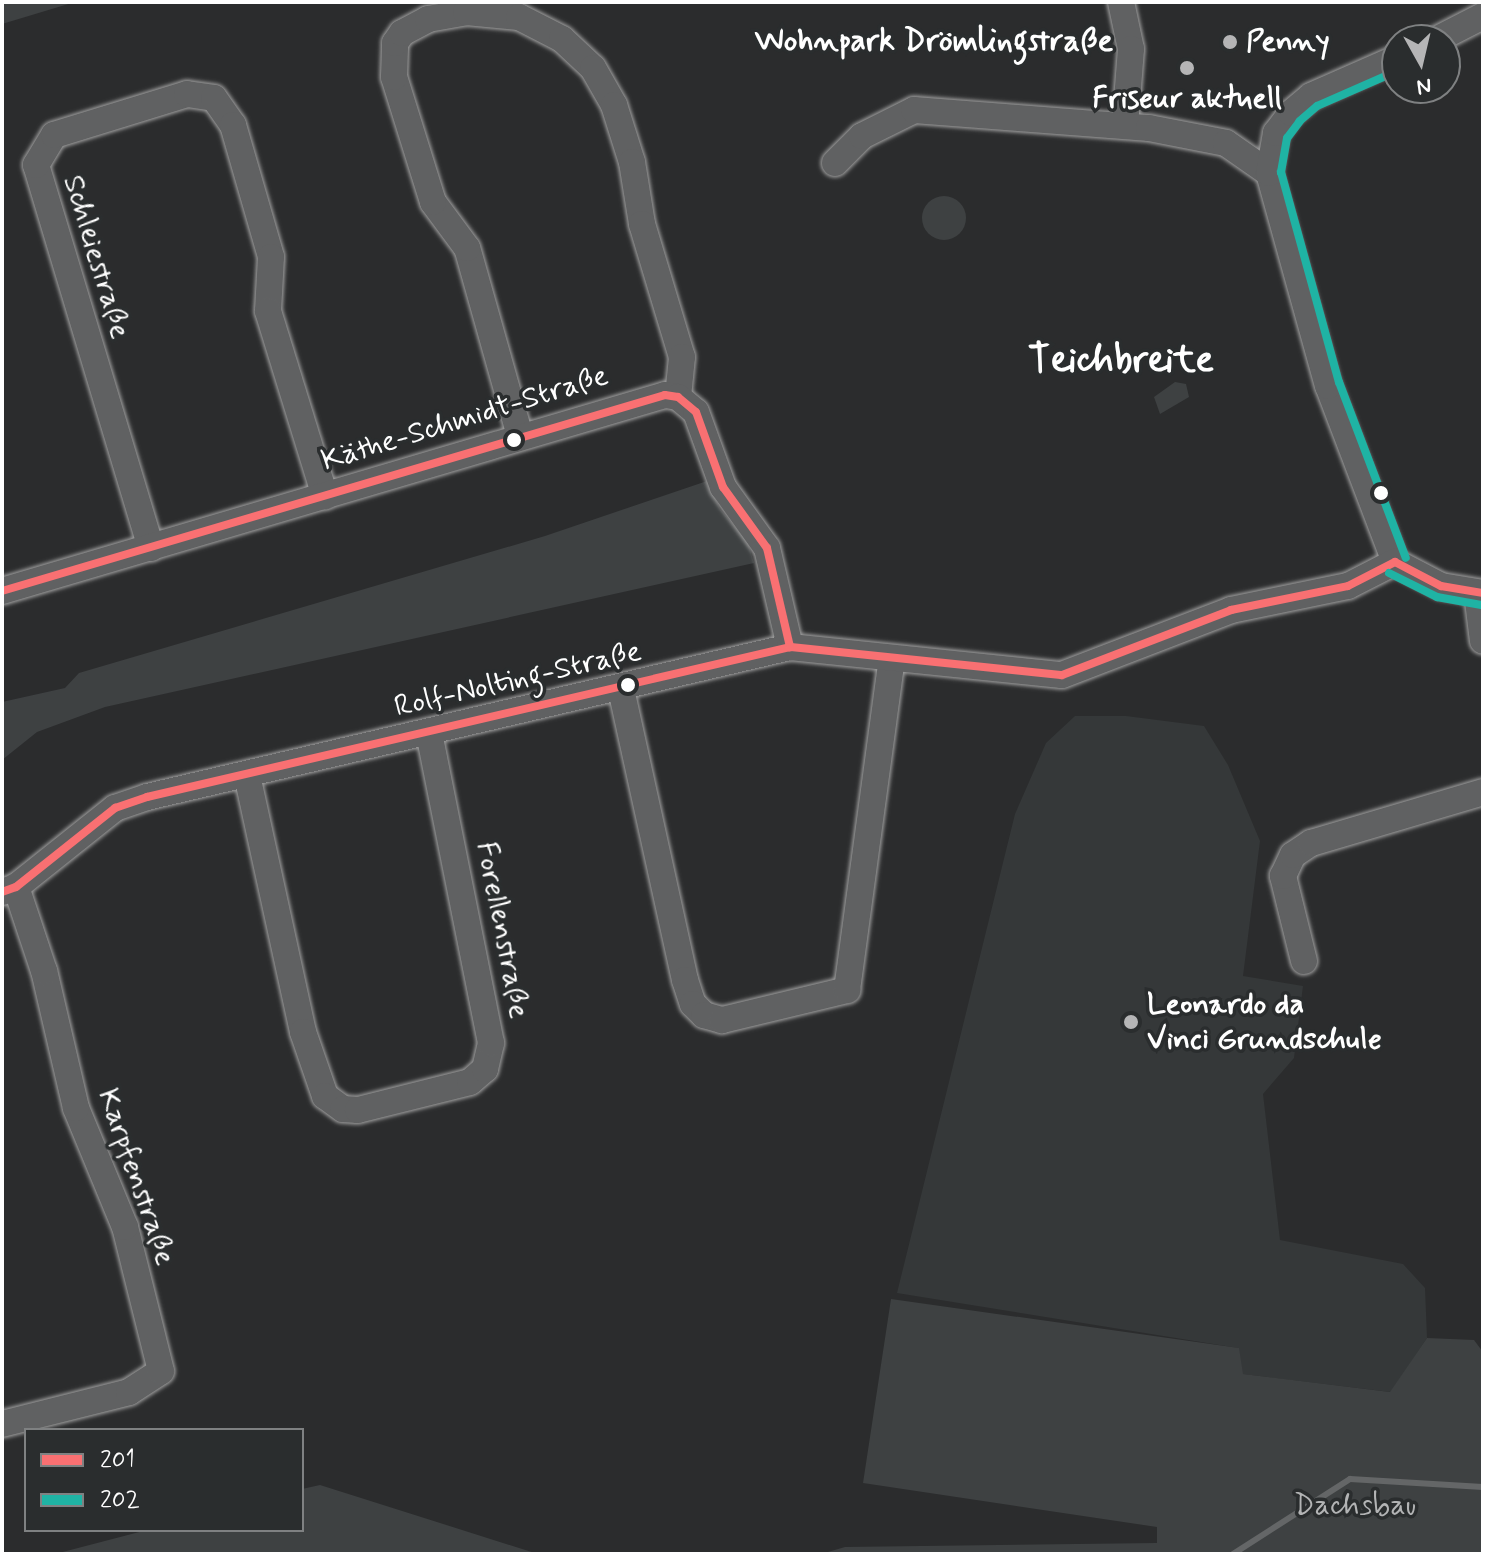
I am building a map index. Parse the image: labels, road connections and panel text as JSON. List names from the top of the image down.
{
  "streets": {
    "street": [
      "Schleiestraße",
      "Käthe-Schmidt-Straße",
      "Rolf-Nolting-Straße",
      "Forellenstraße",
      "Karpfenstraße"
    ]
  },
  "crossings": [
    ["Schleiestraße", "Käthe-Schmidt-Straße"],
    ["Rolf-Nolting-Straße", "Forellenstraße"],
    ["Rolf-Nolting-Straße", "Karpfenstraße"]
  ],
  "districts": ["Wohnpark Drömlingstraße", "Teichbreite"],
  "parks": ["Dachsbau"],
  "places": ["Penny", "Friseur aktuell", "Leonardo da Vinci Grundschule"],
  "lines": ["transit line 202", "transit line 201"],
  "legend": ["201", "202"],
  "north": "bottom"
}
